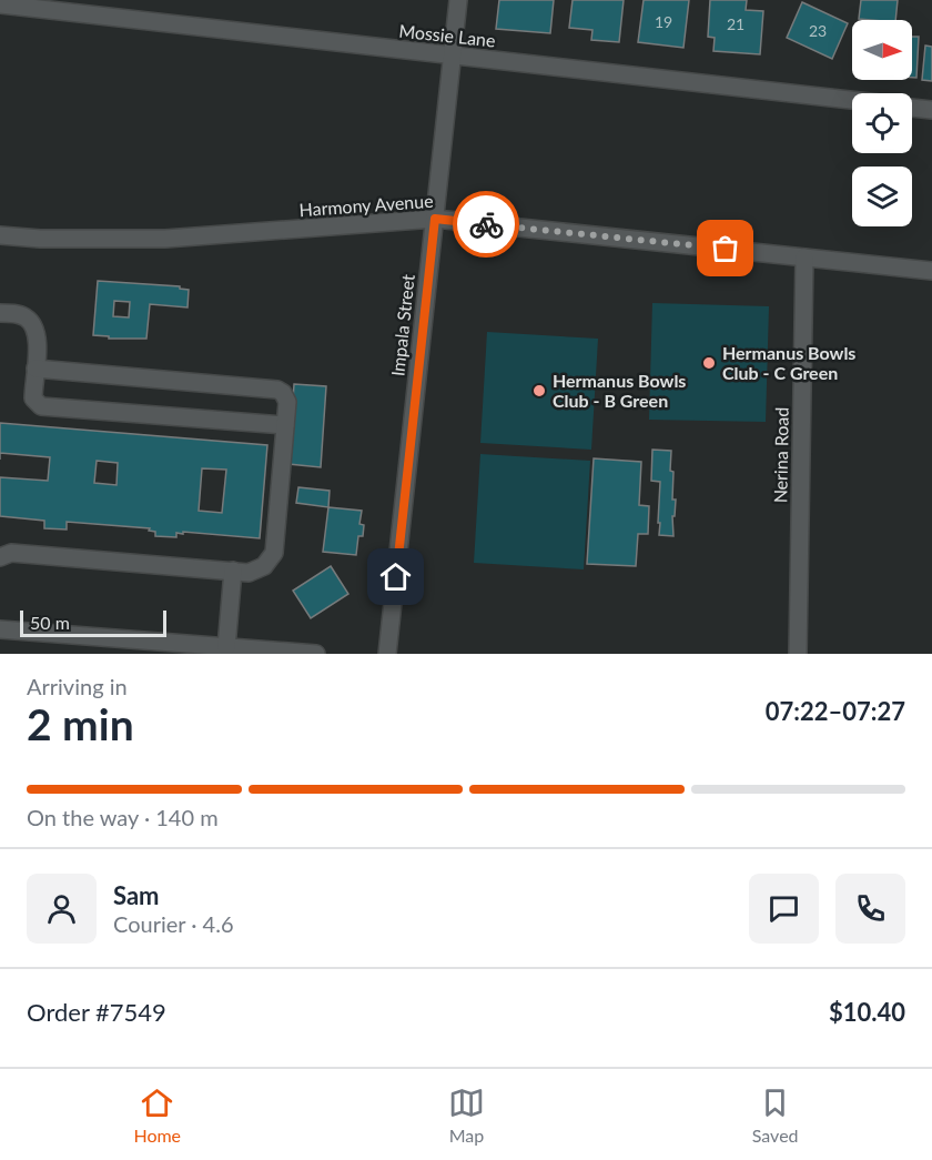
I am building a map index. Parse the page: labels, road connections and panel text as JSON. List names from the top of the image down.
{
  "streets": {
    "street": [
      "Mossie Lane",
      "Harmony Avenue",
      "Impala Street",
      "Nerina Road"
    ]
  },
  "crossings": [
    ["Mossie Lane", "Impala Street"],
    ["Harmony Avenue", "Impala Street"],
    ["Harmony Avenue", "Nerina Road"]
  ],
  "places": ["Hermanus Bowls Club - C Green", "Hermanus Bowls Club - B Green"],
  "house_numbers": ["19", "21", "23"],
  "scale_bar": "50 m",
  "north": "right",
  "page": {
    "scale": "50 m",
    "heading": ["2 min", "Arriving in", "07:22–07:27"],
    "panel": [
      "Sam",
      "Courier · 4.6",
      "Order #7549",
      "$10.40"
    ],
    "bar": "On the way · 140 m",
    "tabs": ["Home", "Map", "Saved"]
  }
}
